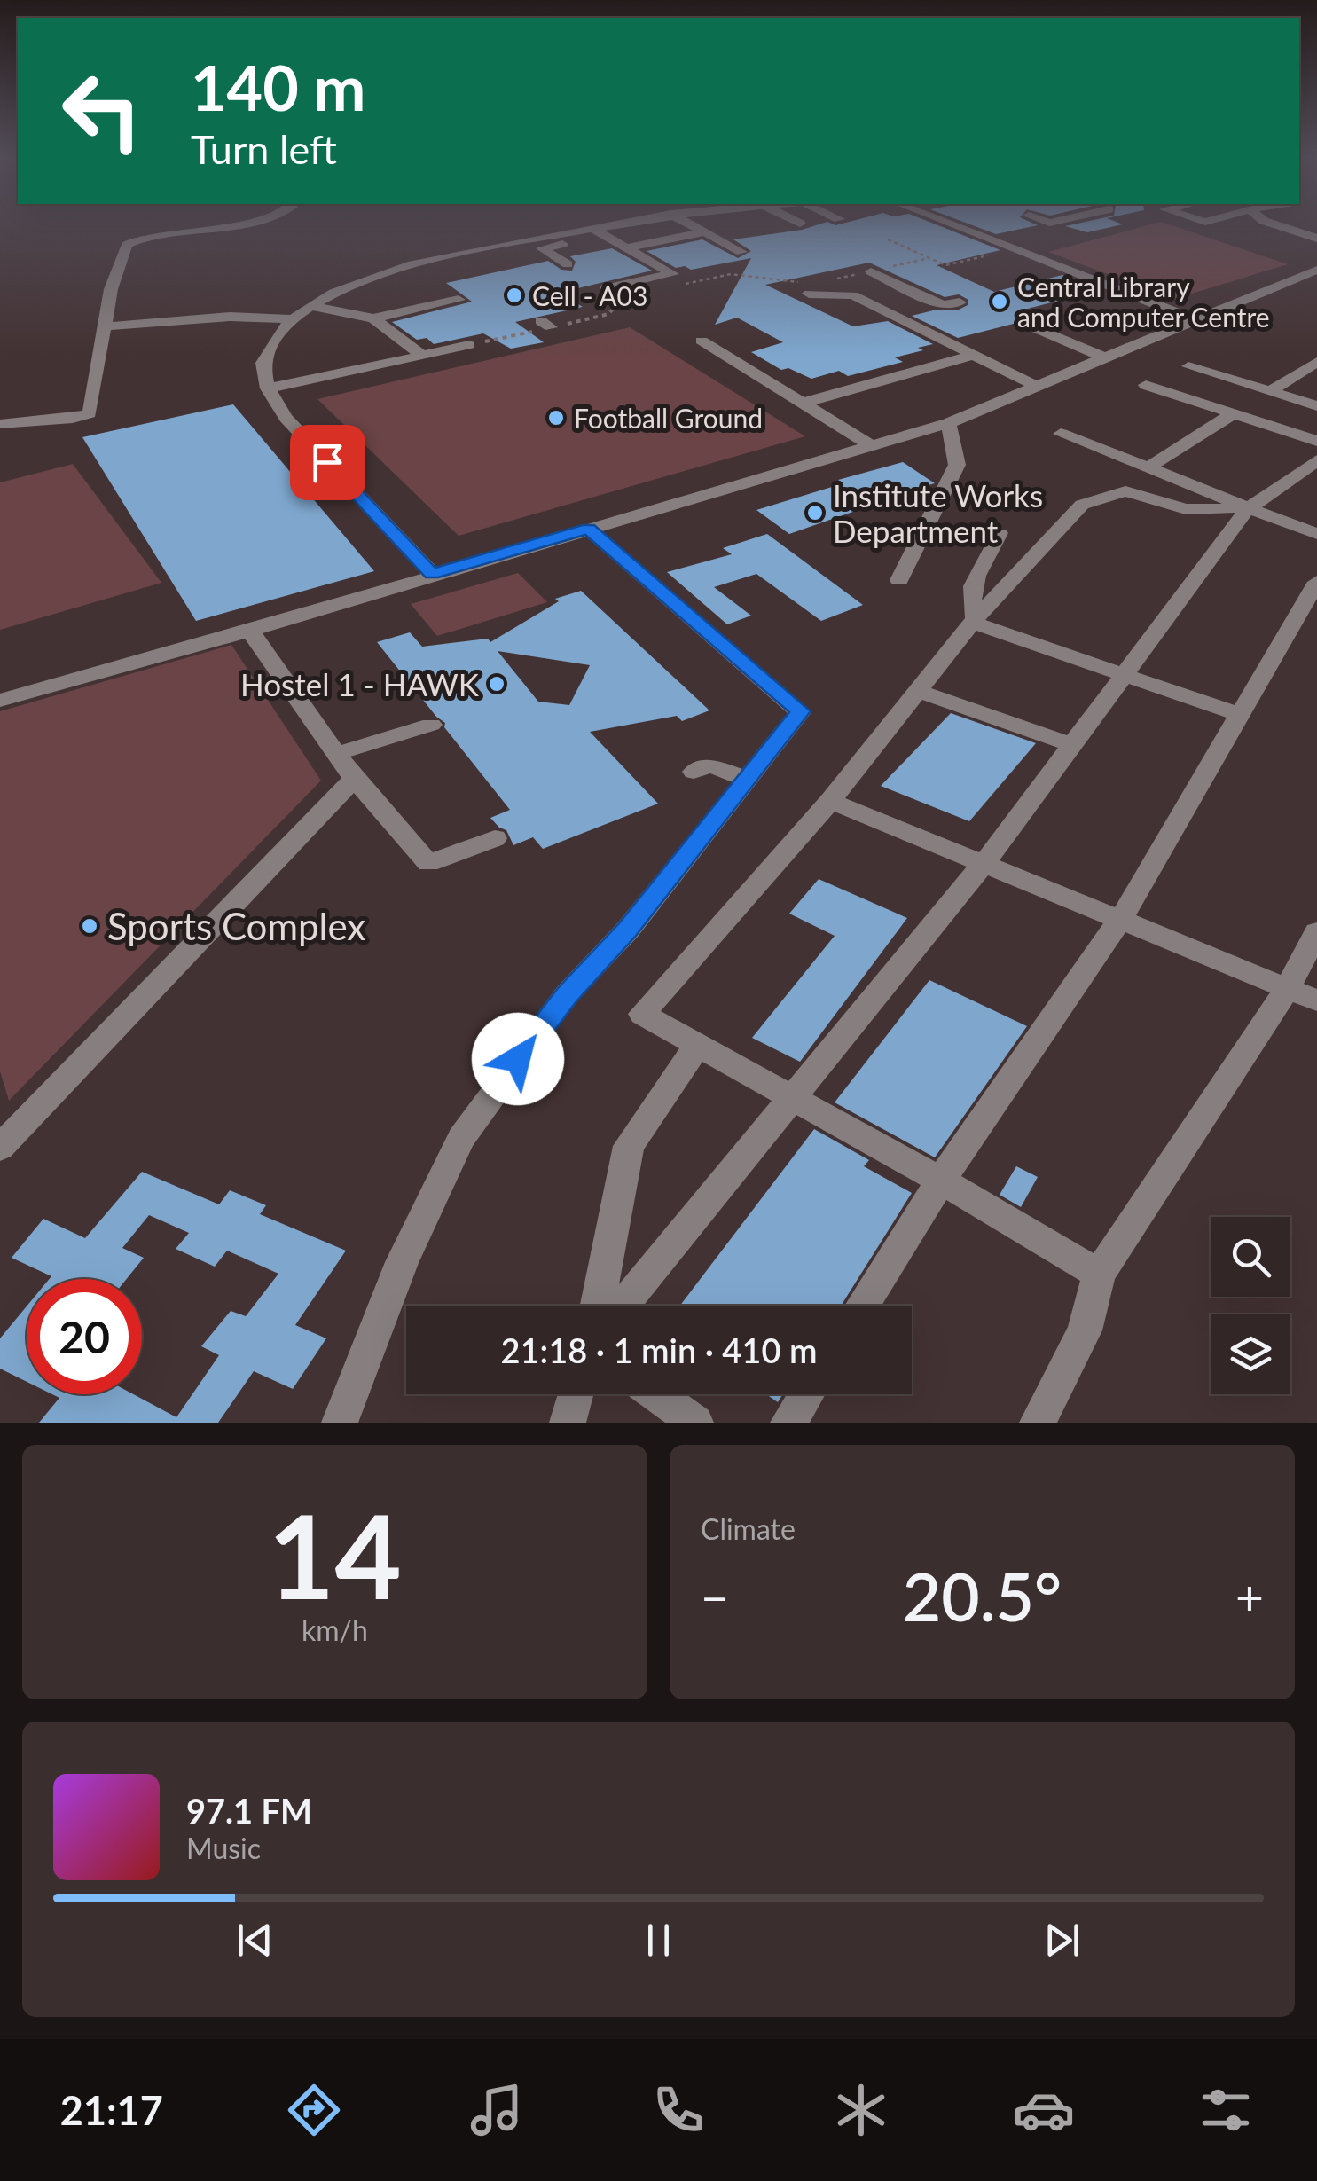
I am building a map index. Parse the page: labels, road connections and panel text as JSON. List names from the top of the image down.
{
  "places": [
    "Cell - A03",
    "Central Library and Computer Centre",
    "Football Ground",
    "Institute Works Department",
    "Hostel 1 - HAWK",
    "Sports Complex"
  ],
  "page": {
    "turn": ["140 m", "Turn left"],
    "limit": "20",
    "trip": "21:18 · 1 min · 410 m",
    "tile": [
      ["14", "km/h"],
      "Climate"
    ],
    "heat": ["−", "20.5°", "+"],
    "song": ["97.1 FM", "Music"],
    "tabs": "21:17"
  }
}
